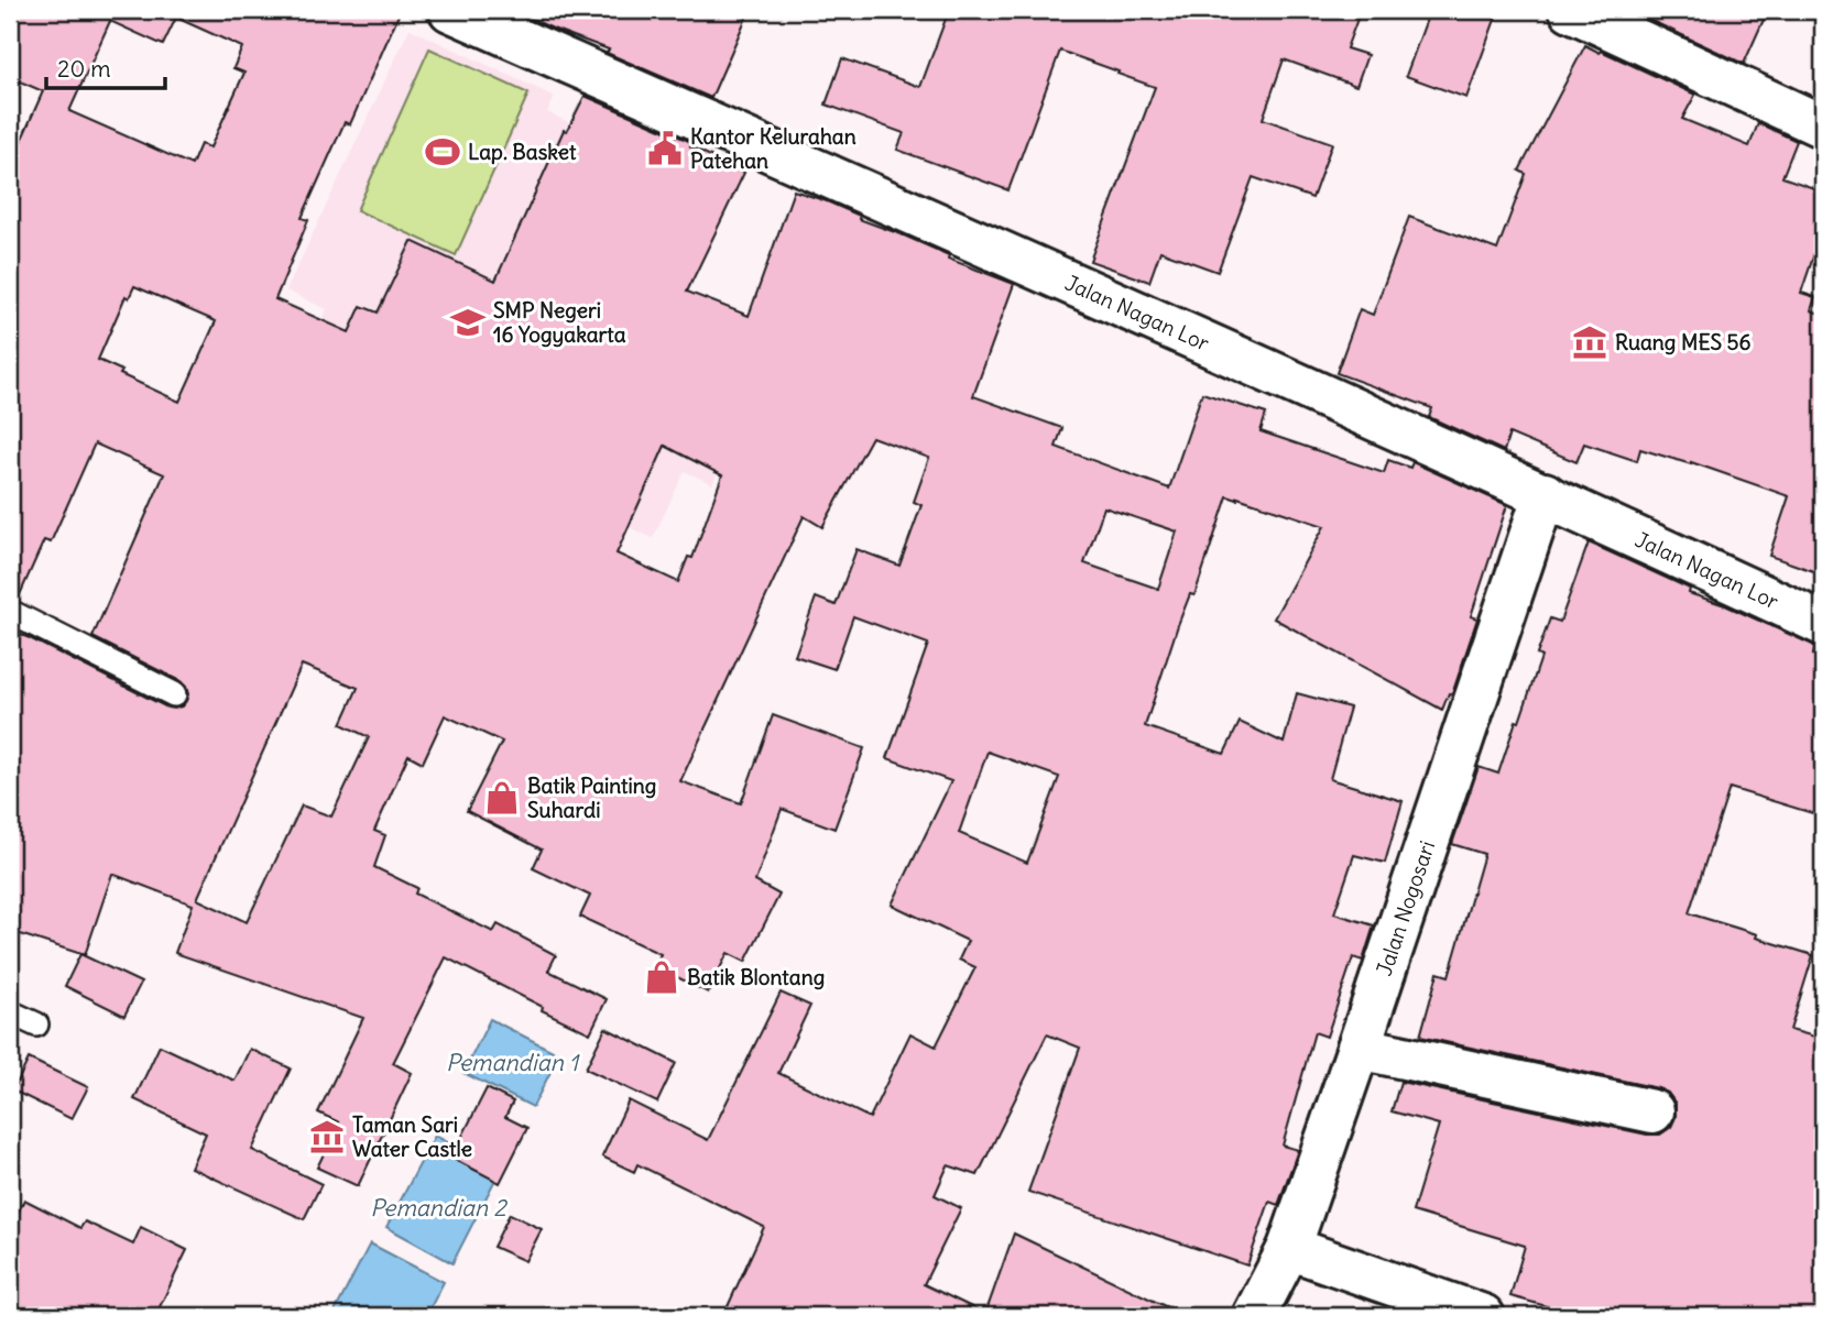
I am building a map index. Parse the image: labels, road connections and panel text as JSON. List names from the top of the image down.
{
  "streets": {
    "street": ["Jalan Nagan Lor", "Jalan Nogosari"]
  },
  "crossings": [
    ["Jalan Nagan Lor", "Jalan Nogosari"]
  ],
  "water": ["Pemandian 1", "Pemandian 2"],
  "places": {
    "public building": ["Kantor Kelurahan Patehan"],
    "sports": ["Lap. Basket"],
    "school or university": ["SMP Negeri 16 Yogyakarta"],
    "museum": ["Ruang MES 56", "Taman Sari Water Castle"],
    "shop": ["Batik Painting Suhardi", "Batik Blontang"]
  },
  "scale_bar": "20 m"
}
